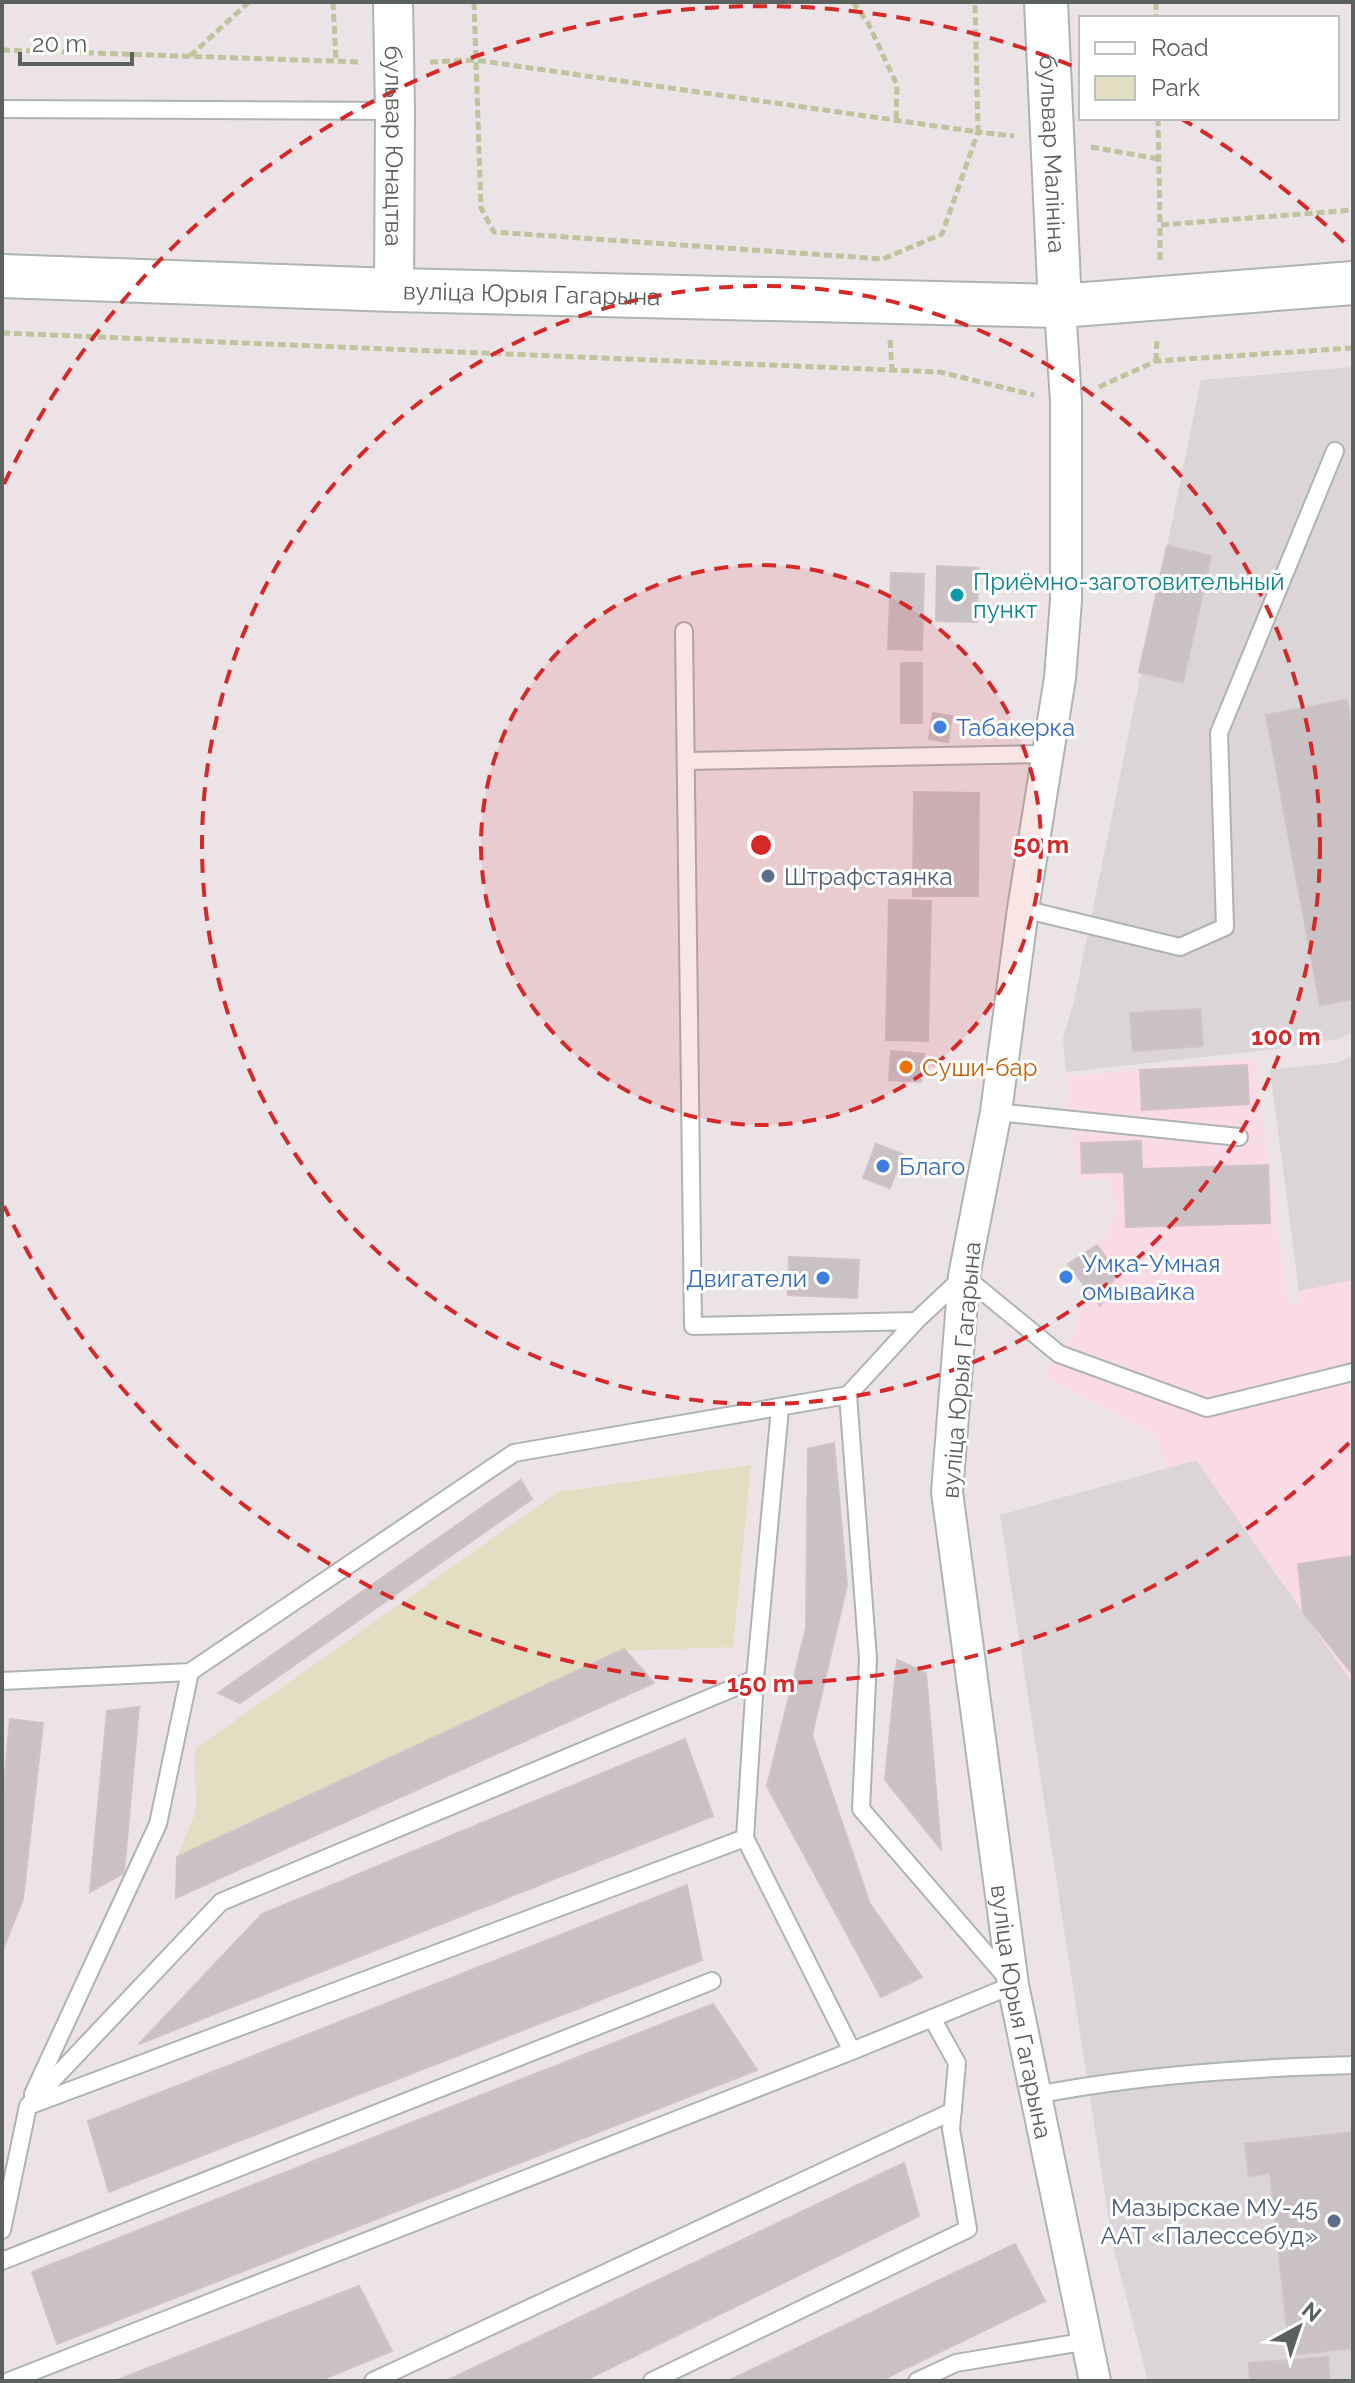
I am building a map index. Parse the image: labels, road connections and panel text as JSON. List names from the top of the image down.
{
  "streets": {
    "main road": ["бульвар Малініна", "вуліца Юрыя Гагарына"],
    "street": ["бульвар Юнацтва"]
  },
  "crossings": [
    ["бульвар Юнацтва", "вуліца Юрыя Гагарына"],
    ["бульвар Малініна", "вуліца Юрыя Гагарына"]
  ],
  "places": [
    "Приёмно-заготовительный пункт",
    "Табакерка",
    "Штрафстаянка",
    "Суши-бар",
    "Благо",
    "Умка-Умная омывайка",
    "Двигатели",
    "Мазырскае МУ-45 ААТ «Палессебуд»"
  ],
  "legend": ["Road", "Park"],
  "scale_bar": "20 m",
  "north": "top right",
  "rings": ["50 m", "100 m", "150 m"]
}
